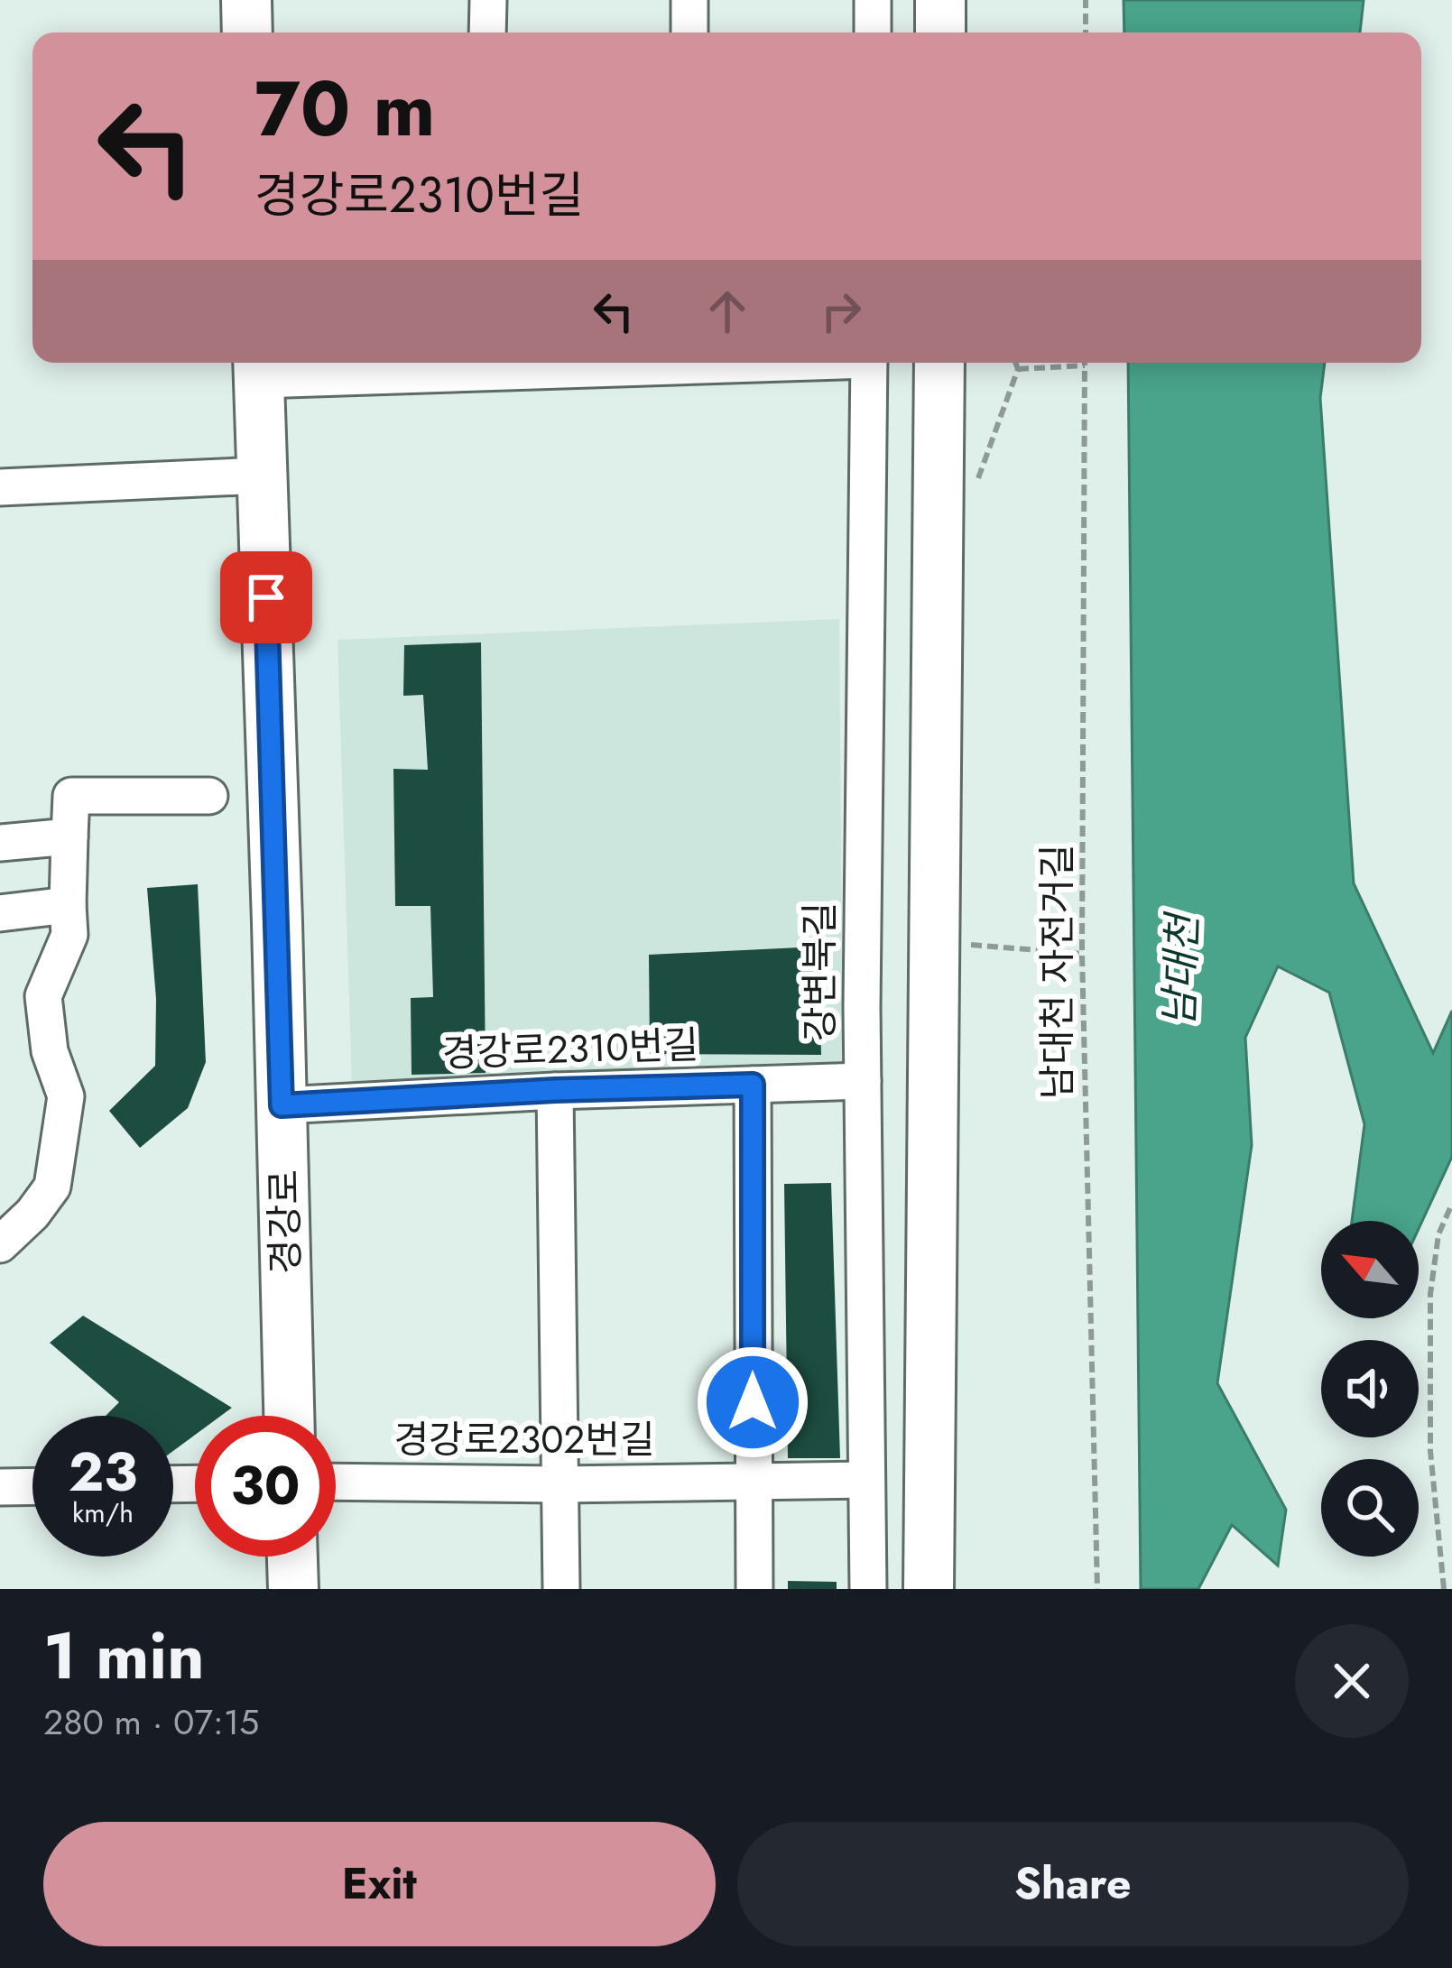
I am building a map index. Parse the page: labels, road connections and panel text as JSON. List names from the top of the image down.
{
  "streets": {
    "street": [
      "강변북길",
      "경강로2310번길",
      "경강로",
      "경강로2302번길"
    ],
    "path": ["남대천 자전거길"]
  },
  "crossings": [
    ["강변북길", "경강로2310번길"],
    ["강변북길", "경강로2302번길"],
    ["경강로2310번길", "경강로"]
  ],
  "water": ["남대천"],
  "north": "top left",
  "page": {
    "turn": ["70 m", "경강로2310번길"],
    "speed": "23 km/h",
    "limit": "30",
    "heading": ["1 min", "280 m · 07:15"],
    "buttons": ["Exit", "Share"]
  }
}
